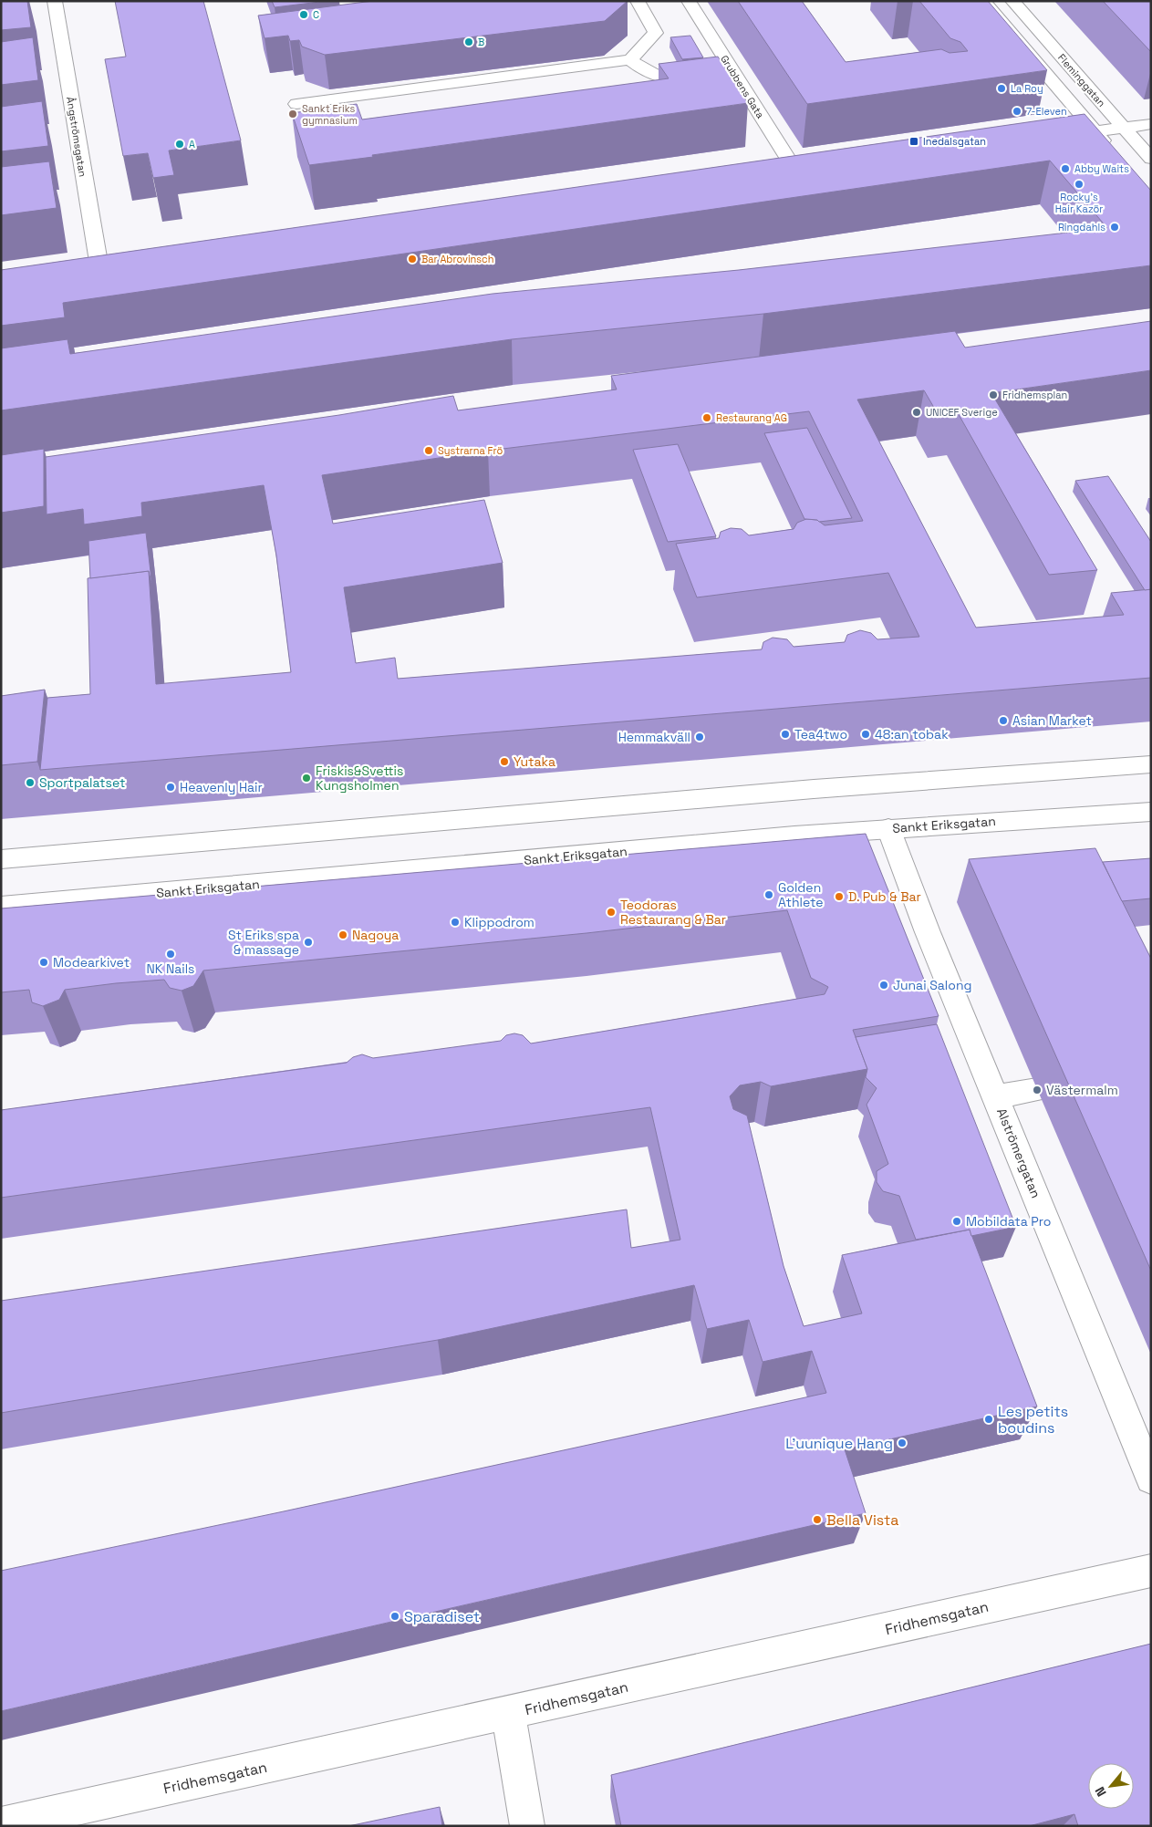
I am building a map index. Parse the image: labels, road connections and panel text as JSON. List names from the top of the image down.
{
  "streets": {
    "street": [
      "Fleminggatan",
      "Grubbens Gata",
      "Ångströmsgatan",
      "Sankt Eriksgatan",
      "Alströmergatan",
      "Fridhemsgatan"
    ]
  },
  "crossings": [
    ["Sankt Eriksgatan", "Alströmergatan"]
  ],
  "places": {
    "other": [
      "C",
      "B",
      "La Roy",
      "7-Eleven",
      "Sankt Eriks gymnasium",
      "A",
      "Abby Waits",
      "Rocky's Hair Kazör",
      "Ringdahls",
      "Bar Abrovinsch",
      "Fridhemsplan",
      "UNICEF Sverige",
      "Restaurang AG",
      "Systrarna Frö",
      "Asian Market",
      "Tea4two",
      "48:an tobak",
      "Hemmakväll",
      "Yutaka",
      "Friskis&Svettis Kungsholmen",
      "Sportpalatset",
      "Heavenly Hair",
      "Golden Athlete",
      "D. Pub & Bar",
      "Teodoras Restaurang & Bar",
      "Klippodrom",
      "Nagoya",
      "St Eriks spa & massage",
      "NK Nails",
      "Modearkivet",
      "Junai Salong",
      "Västermalm",
      "Mobildata Pro",
      "Les petits boudins",
      "L'uunique Hang",
      "Bella Vista",
      "Sparadiset"
    ],
    "transit": ["Inedalsgatan"]
  },
  "north": "bottom left"
}
